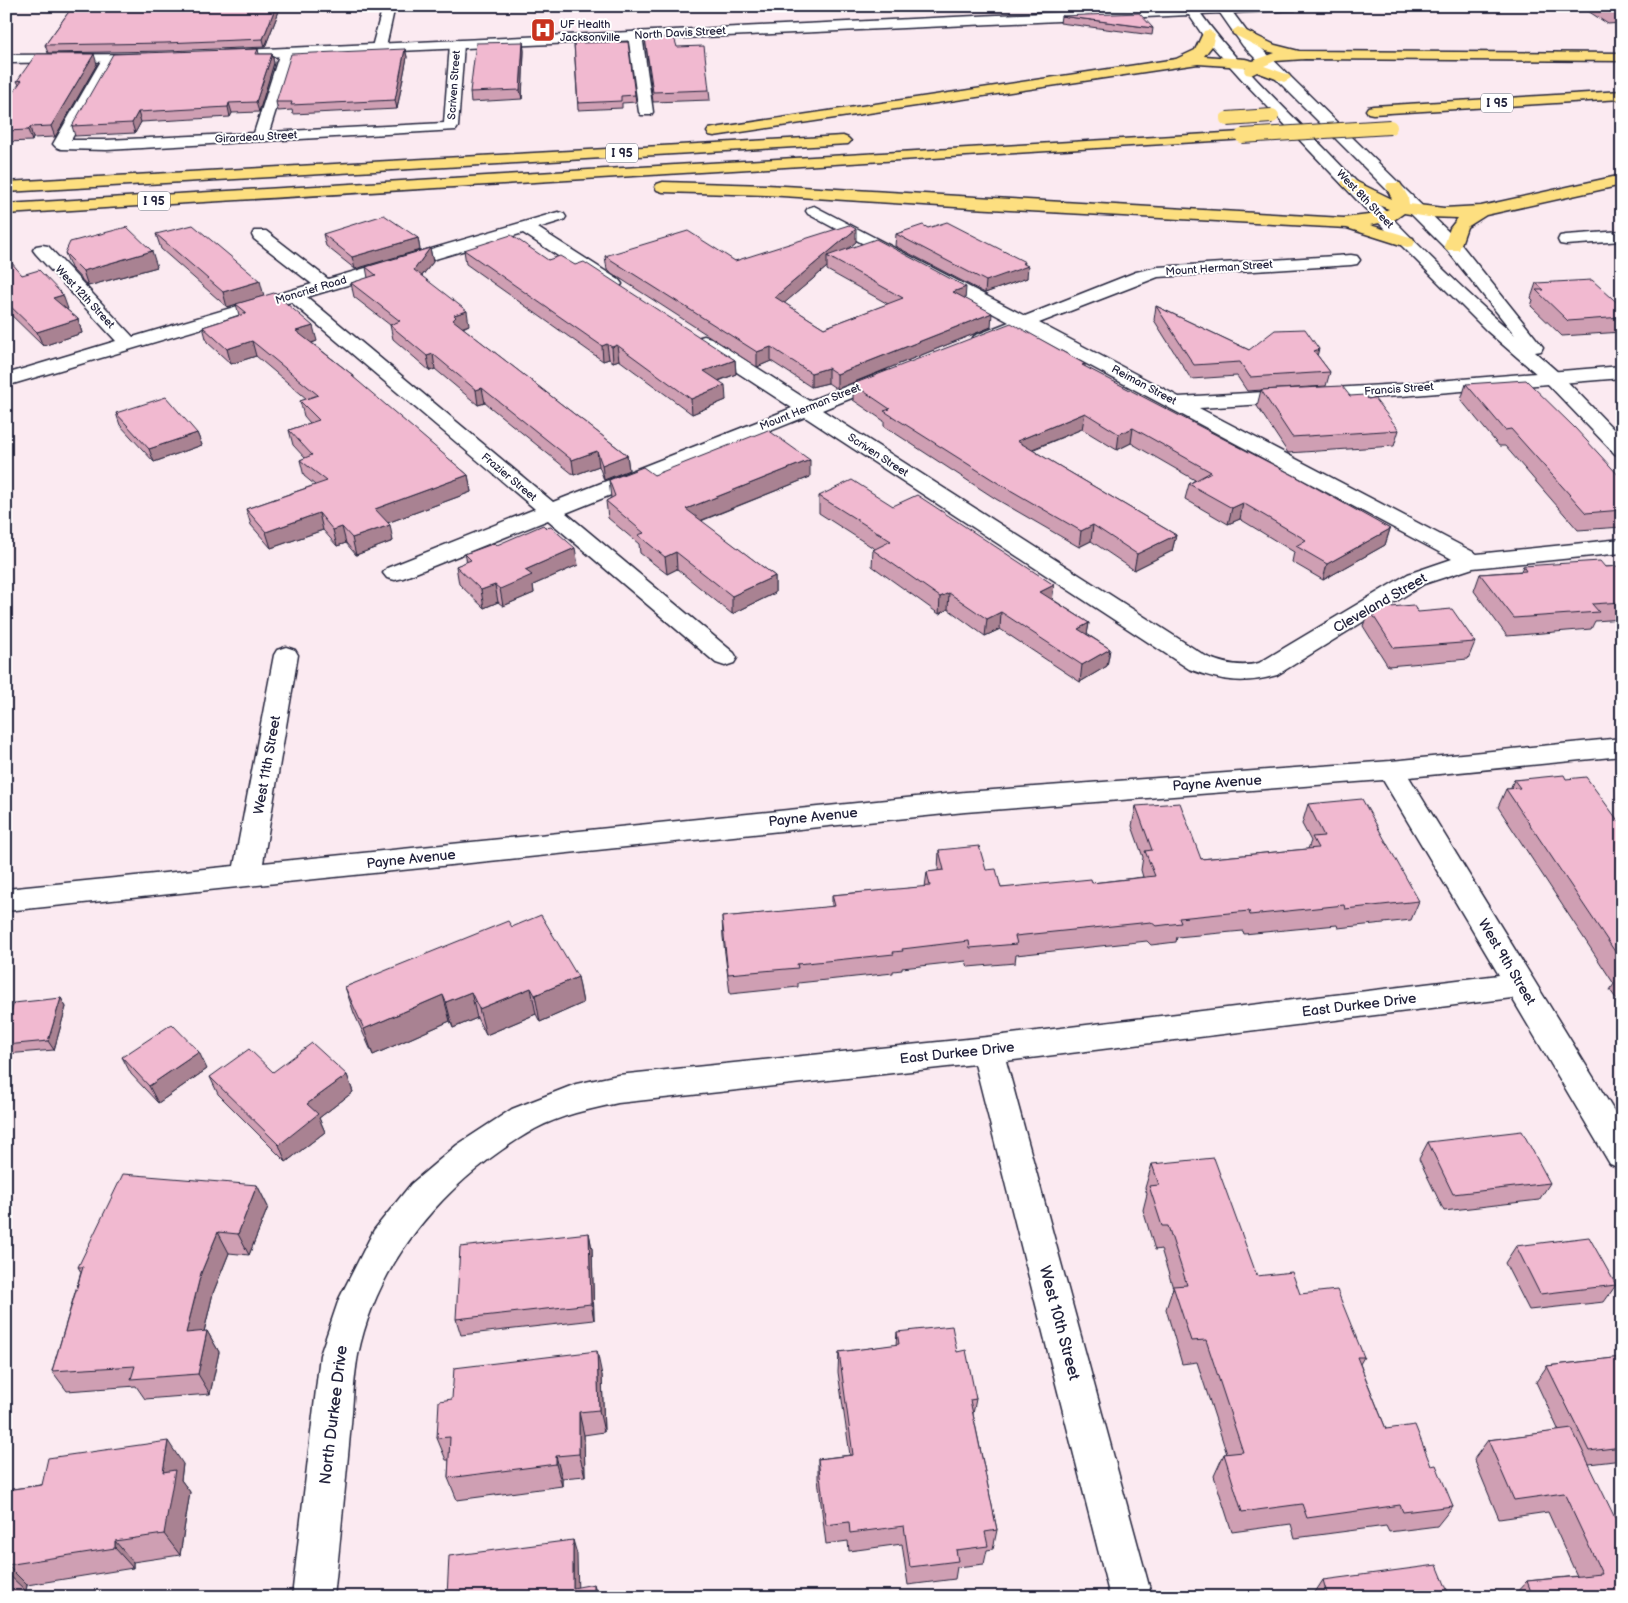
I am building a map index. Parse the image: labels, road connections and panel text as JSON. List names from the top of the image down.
{
  "streets": {
    "highway": ["I 95"],
    "street": [
      "North Davis Street",
      "Scriven Street",
      "Girardeau Street",
      "West 8th Street",
      "Mount Herman Street",
      "Moncrief Road",
      "West 12th Street",
      "Reiman Street",
      "Francis Street",
      "Frazier Street",
      "Cleveland Street",
      "West 11th Street",
      "Payne Avenue",
      "West 9th Street",
      "East Durkee Drive",
      "West 10th Street",
      "North Durkee Drive"
    ]
  },
  "crossings": [
    ["North Davis Street", "Scriven Street"],
    ["North Davis Street", "West 8th Street"],
    ["Scriven Street", "Girardeau Street"],
    ["Scriven Street", "Mount Herman Street"],
    ["Scriven Street", "Cleveland Street"],
    ["West 8th Street", "Francis Street"],
    ["Mount Herman Street", "Reiman Street"],
    ["Mount Herman Street", "Frazier Street"],
    ["Moncrief Road", "West 12th Street"],
    ["Moncrief Road", "Frazier Street"],
    ["Reiman Street", "Francis Street"],
    ["Reiman Street", "Cleveland Street"],
    ["West 11th Street", "Payne Avenue"],
    ["Payne Avenue", "West 9th Street"],
    ["West 9th Street", "East Durkee Drive"],
    ["East Durkee Drive", "West 10th Street"],
    ["East Durkee Drive", "North Durkee Drive"]
  ],
  "places": {
    "hospital": ["UF Health Jacksonville"]
  }
}
